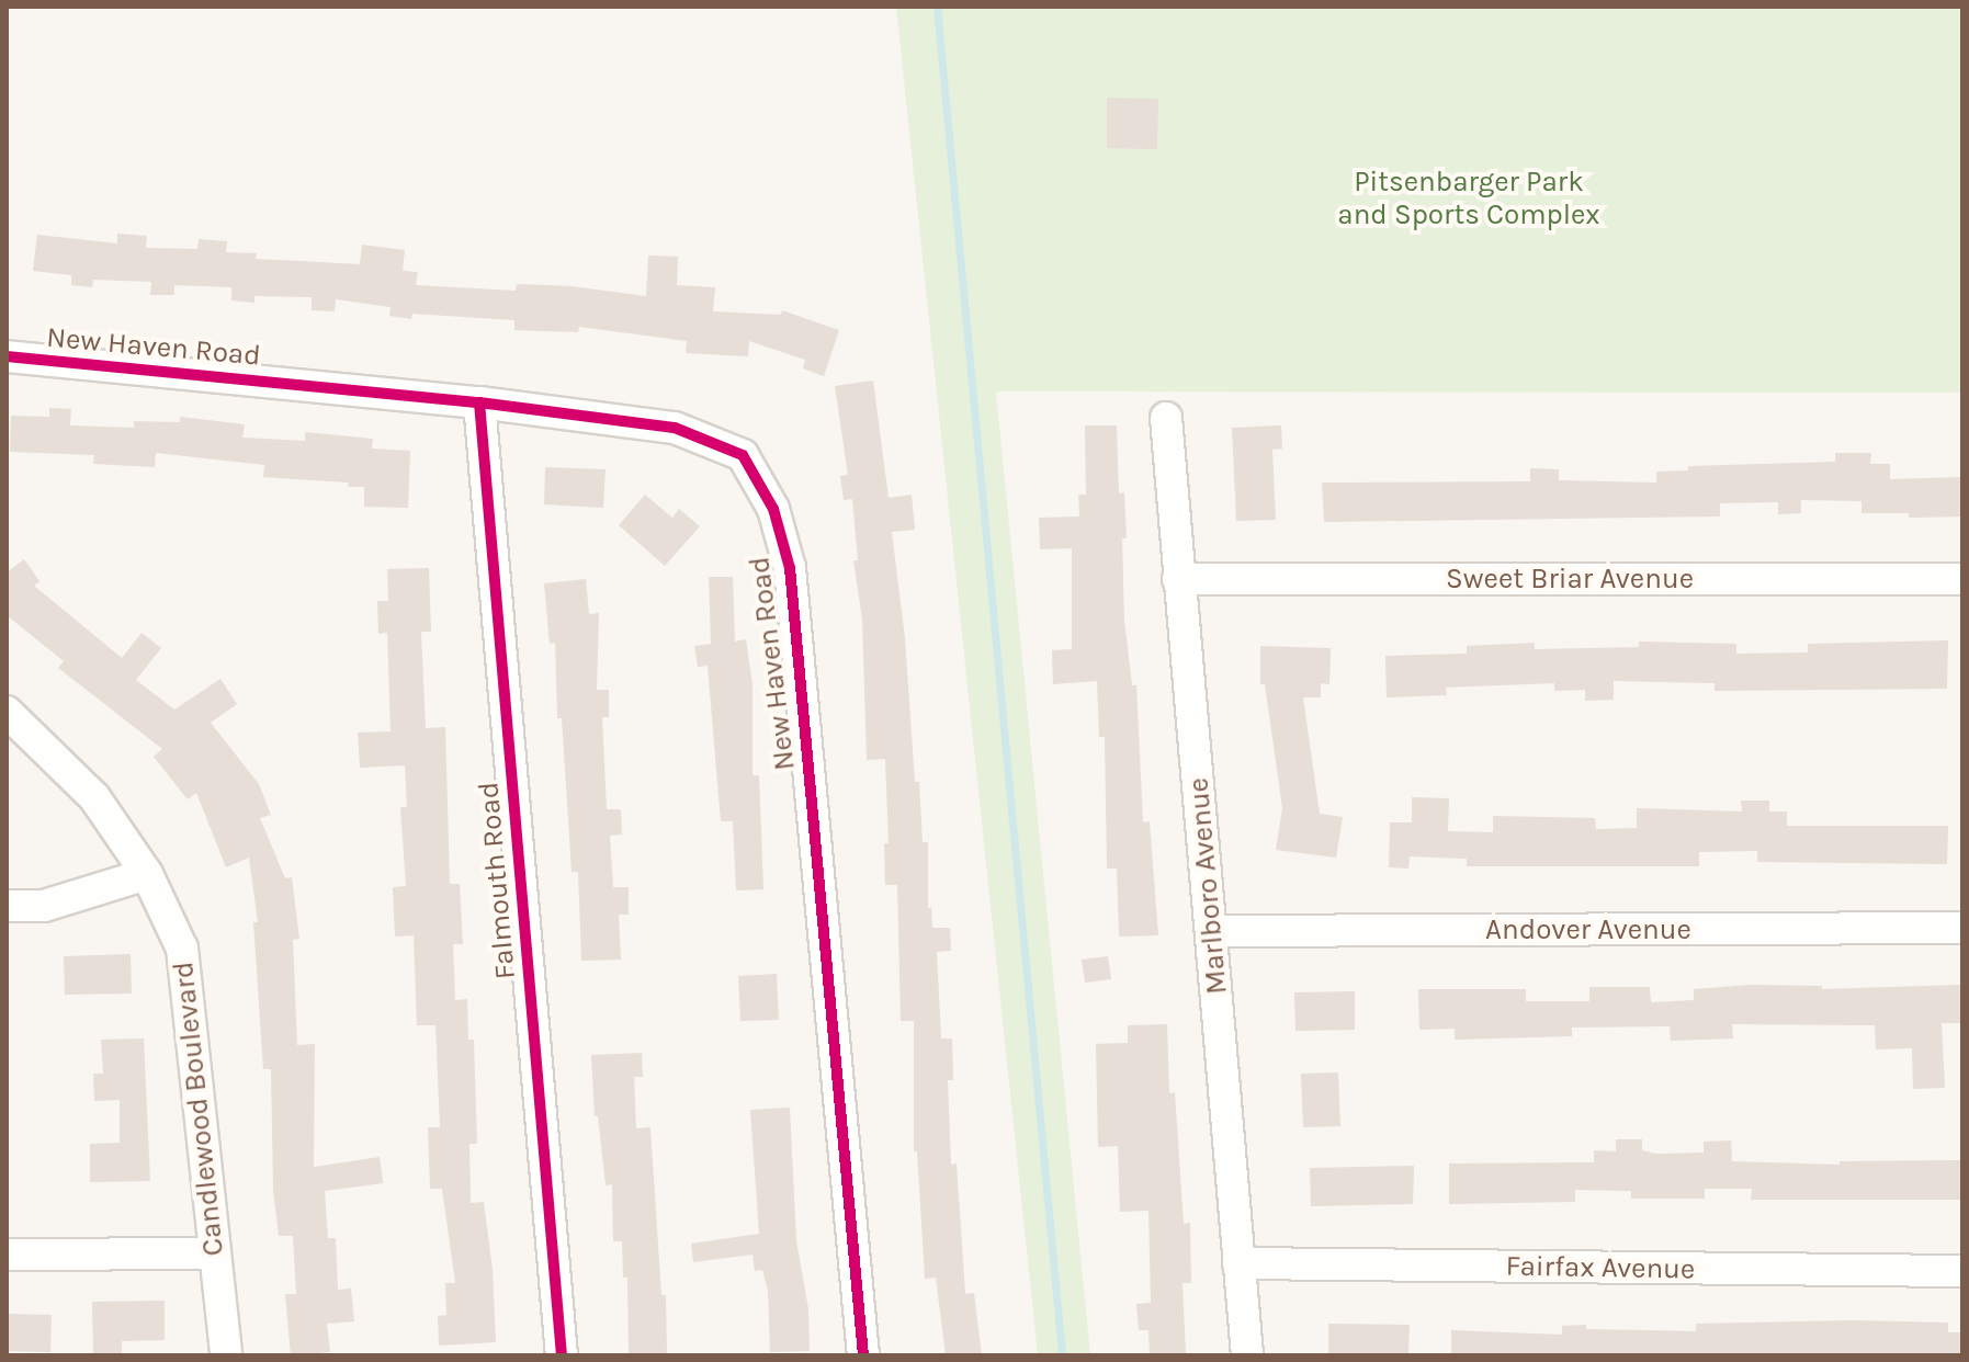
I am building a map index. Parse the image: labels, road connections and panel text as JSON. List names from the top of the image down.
{
  "streets": {
    "street": [
      "New Haven Road",
      "Sweet Briar Avenue",
      "Falmouth Road",
      "Marlboro Avenue",
      "Andover Avenue",
      "Candlewood Boulevard",
      "Fairfax Avenue"
    ]
  },
  "crossings": [
    ["New Haven Road", "Falmouth Road"],
    ["Sweet Briar Avenue", "Marlboro Avenue"],
    ["Marlboro Avenue", "Andover Avenue"],
    ["Marlboro Avenue", "Fairfax Avenue"]
  ],
  "parks": ["Pitsenbarger Park and Sports Complex"]
}
